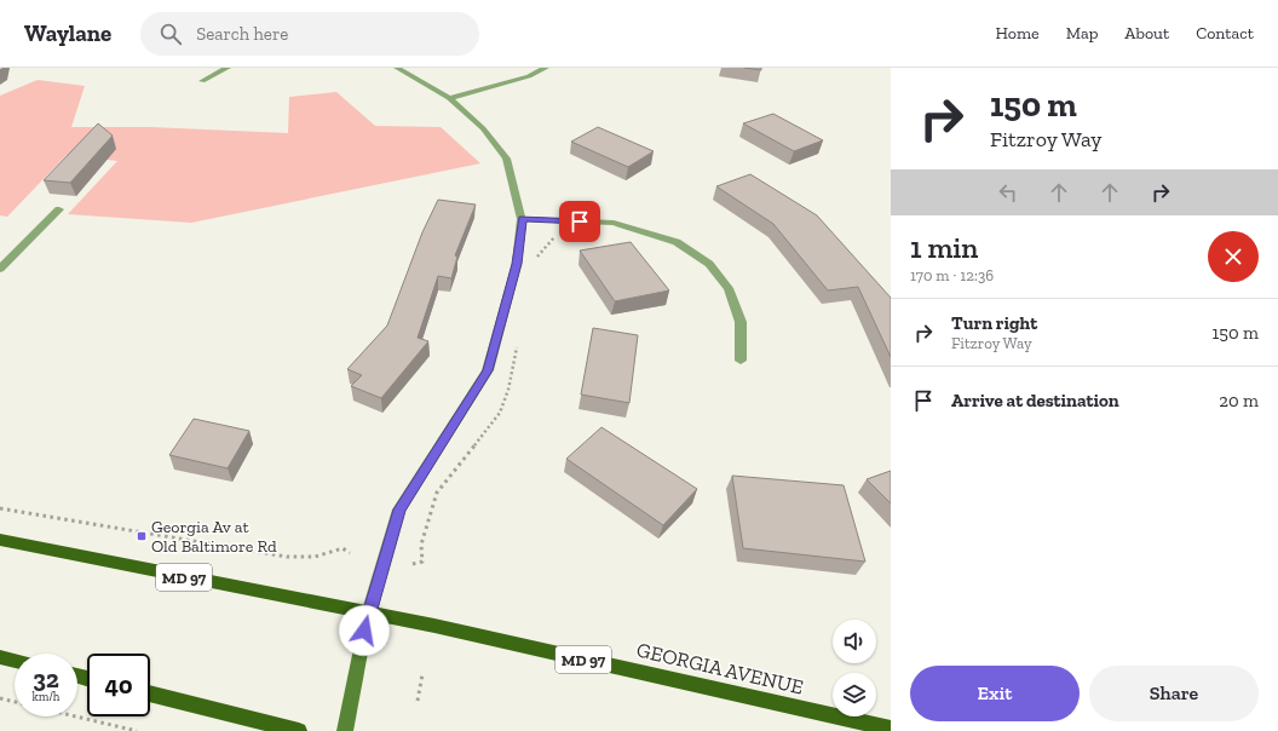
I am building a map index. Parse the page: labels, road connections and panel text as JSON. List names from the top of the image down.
{
  "streets": {
    "main road": ["MD 97", "GEORGIA AVENUE"]
  },
  "places": {
    "transit": ["Georgia Av at Old Baltimore Rd"]
  },
  "page": {
    "header": "Waylane",
    "search": "Search here",
    "nav": [
      "Home",
      "Map",
      "About",
      "Contact"
    ],
    "turn": ["150 m", "Fitzroy Way"],
    "heading": ["1 min", "170 m · 12:36"],
    "list": [
      {
        "name": "Turn right",
        "note": "Fitzroy Way",
        "value": "150 m"
      },
      {
        "name": "Arrive at destination",
        "value": "20 m"
      }
    ],
    "speed": "32 km/h",
    "limit": "40",
    "buttons": ["Exit", "Share"]
  }
}
